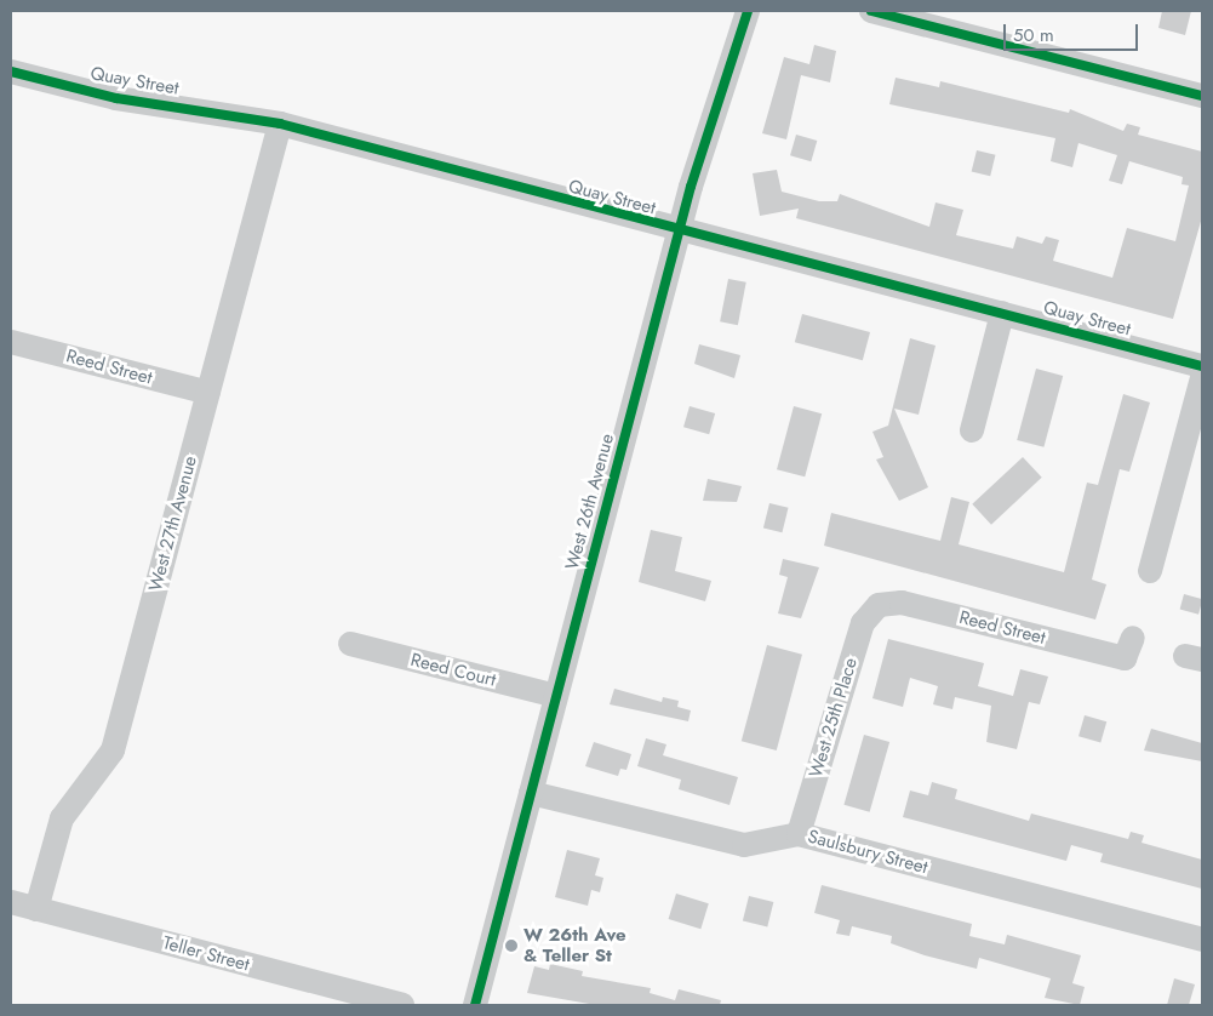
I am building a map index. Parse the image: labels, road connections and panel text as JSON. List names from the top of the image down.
{
  "streets": {
    "street": [
      "Quay Street",
      "Reed Street",
      "West 26th Avenue",
      "West 27th Avenue",
      "Reed Court",
      "West 25th Place",
      "Saulsbury Street",
      "Teller Street"
    ]
  },
  "crossings": [
    ["Quay Street", "West 26th Avenue"],
    ["Quay Street", "West 27th Avenue"],
    ["Reed Street", "West 27th Avenue"],
    ["Reed Street", "West 25th Place"],
    ["West 26th Avenue", "Reed Court"],
    ["West 26th Avenue", "Saulsbury Street"],
    ["West 27th Avenue", "Teller Street"],
    ["West 25th Place", "Saulsbury Street"]
  ],
  "places": ["W 26th Ave & Teller St"],
  "scale_bar": "50 m"
}
